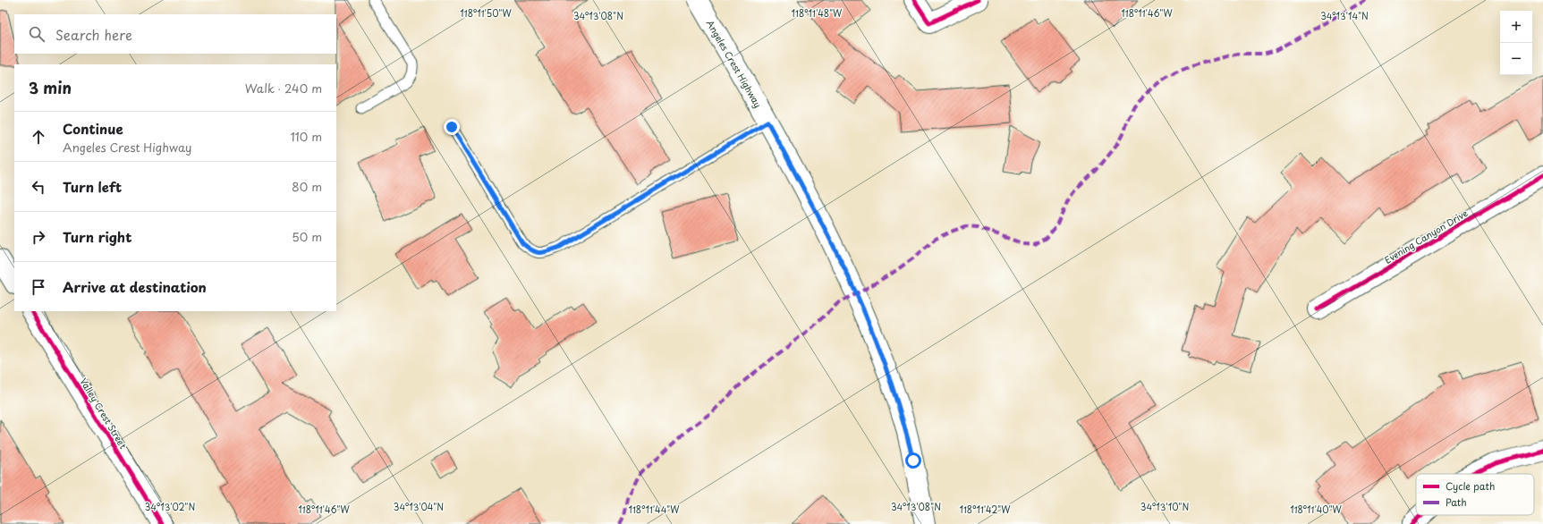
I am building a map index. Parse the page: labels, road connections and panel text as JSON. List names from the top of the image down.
{
  "streets": {
    "street": ["Angeles Crest Highway", "Evening Canyon Drive", "Valley Crest Street"]
  },
  "legend": ["Cycle path", "Path"],
  "page": {
    "map_buttons": ["+", "−"],
    "search": "Search here",
    "heading": ["3 min", "Walk · 240 m"],
    "list": [
      ["Continue", "Angeles Crest Highway", "110 m"],
      ["Turn left", "80 m"],
      ["Turn right", "50 m"],
      "Arrive at destination"
    ]
  },
  "coordinates": [
    "118°11'50\"W",
    "118°11'48\"W",
    "118°11'46\"W",
    "34°13'14\"N",
    "34°13'08\"N",
    "34°13'02\"N",
    "34°13'04\"N",
    "34°13'10\"N",
    "118°11'44\"W",
    "118°11'42\"W",
    "118°11'40\"W"
  ]
}
